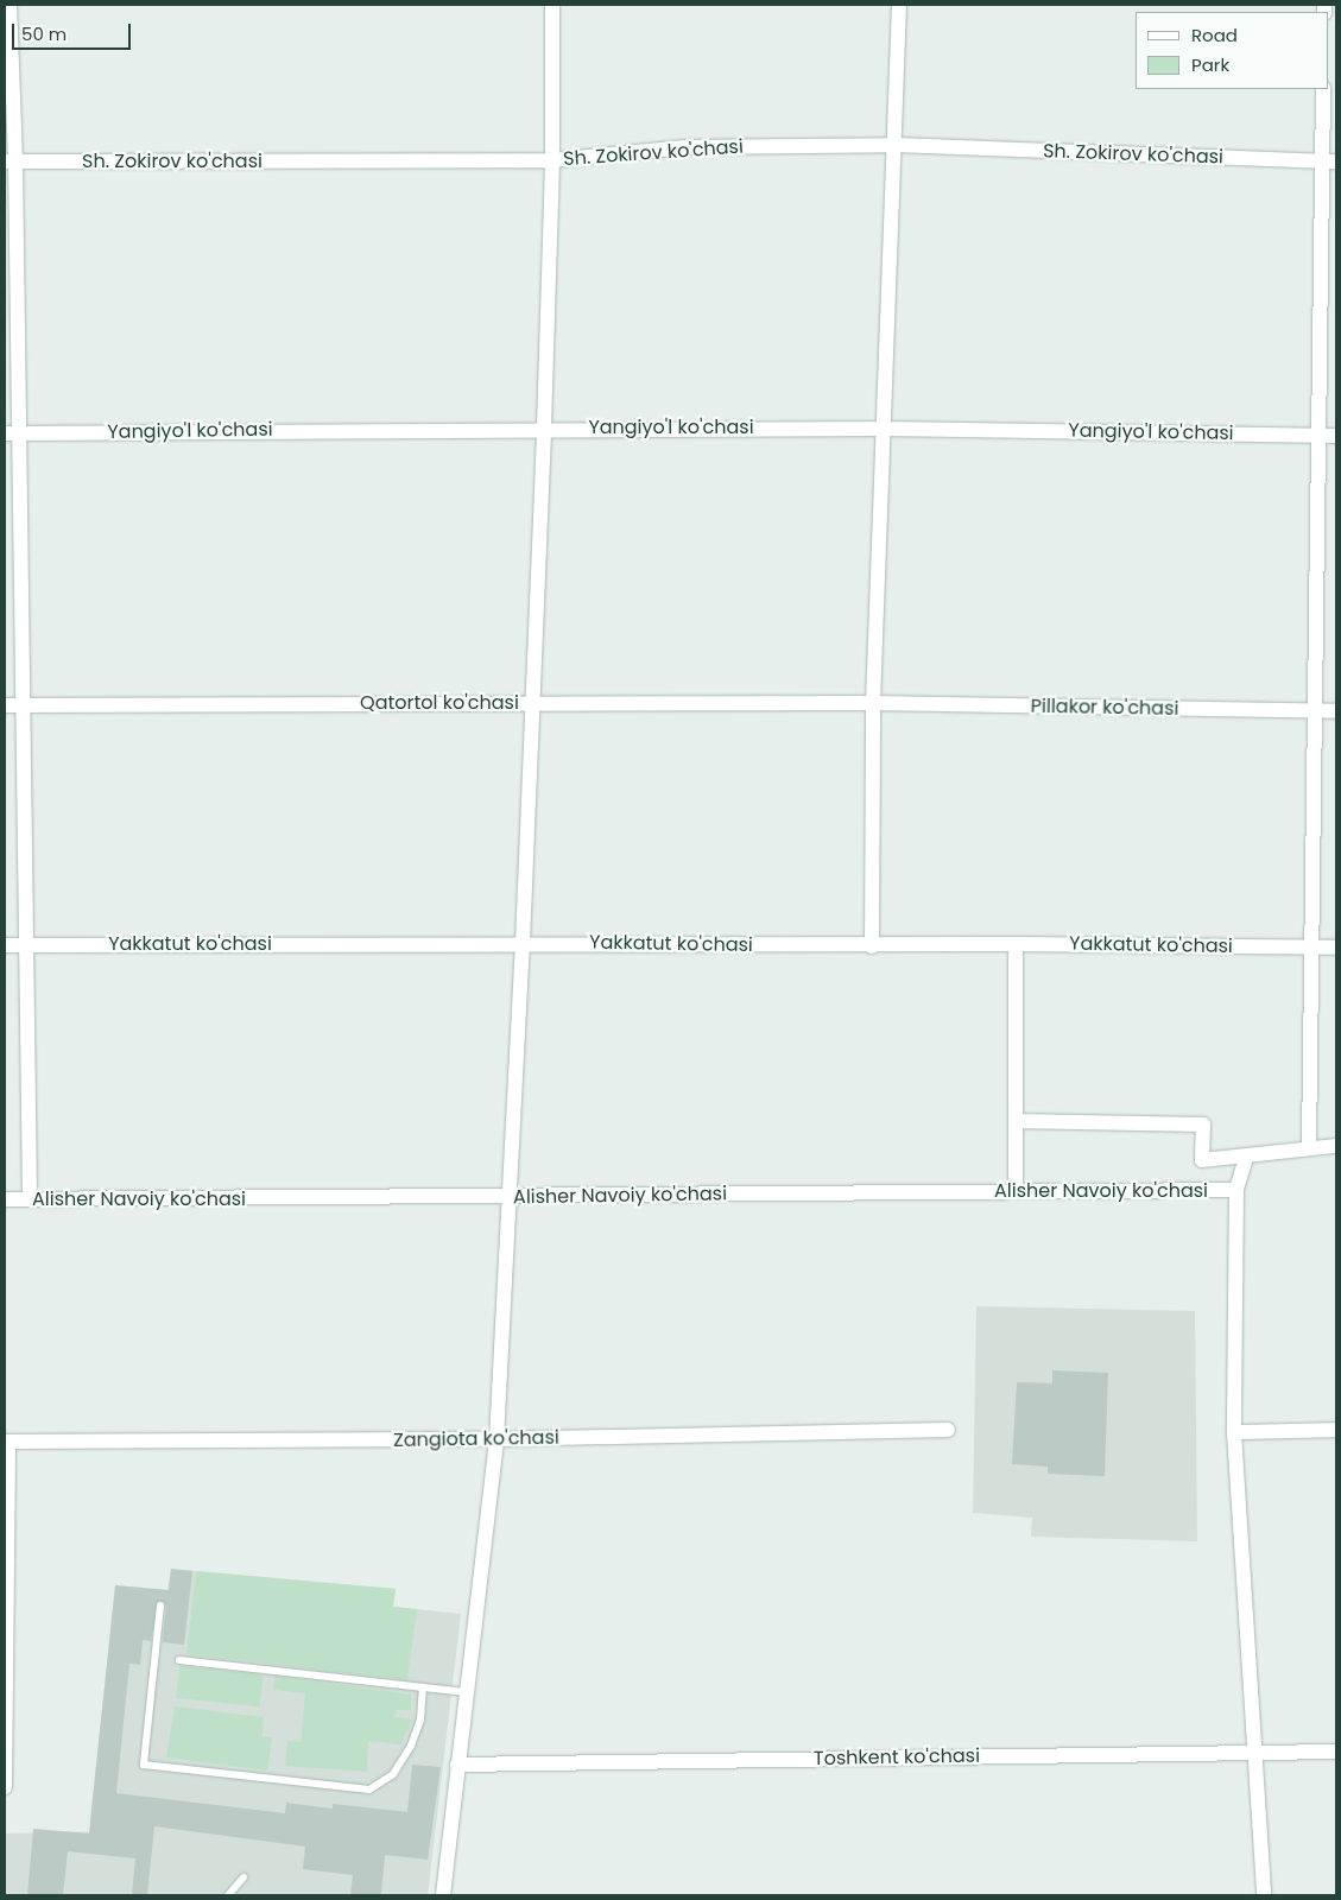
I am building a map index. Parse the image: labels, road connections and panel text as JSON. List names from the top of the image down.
{
  "streets": {
    "street": [
      "Sh. Zokirov ko'chasi",
      "Yangiyo'l ko'chasi",
      "Qatortol ko'chasi",
      "Pillakor ko'chasi",
      "Yakkatut ko'chasi",
      "Alisher Navoiy ko'chasi",
      "Zangiota ko'chasi",
      "Toshkent ko'chasi"
    ]
  },
  "crossings": [
    ["Qatortol ko'chasi", "Pillakor ko'chasi"]
  ],
  "legend": ["Road", "Park"],
  "scale_bar": "50 m"
}
